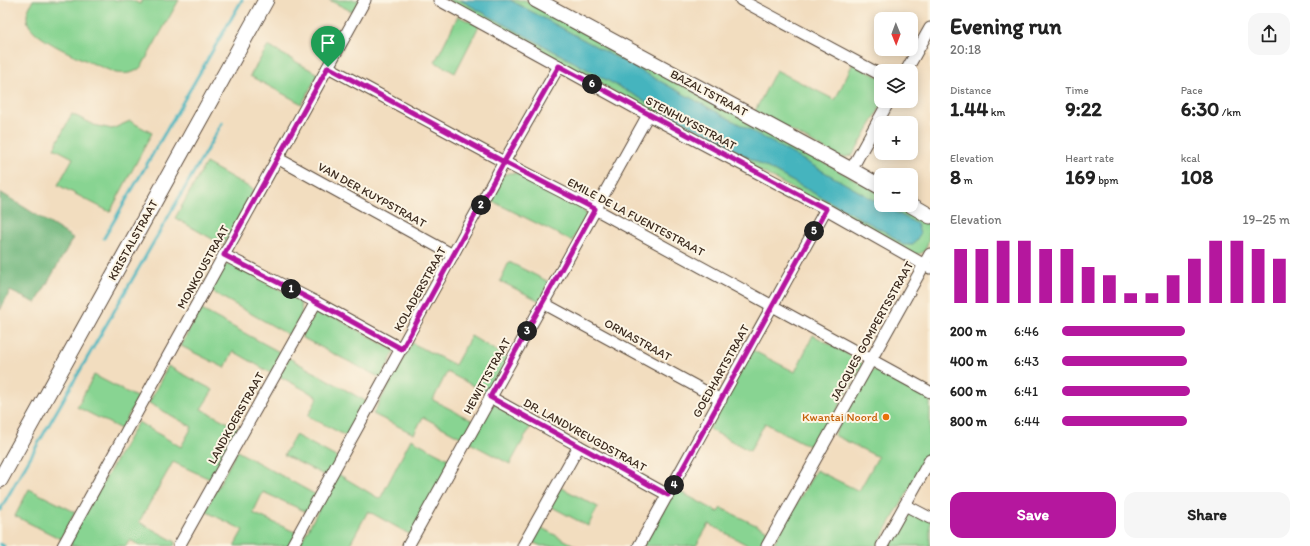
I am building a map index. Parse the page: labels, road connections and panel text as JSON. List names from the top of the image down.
{
  "streets": {
    "street": [
      "BAZALTSTRAAT",
      "STENHUYSSTRAAT",
      "VAN DER KUYPSTRAAT",
      "EMILE DE LA FUENTESTRAAT",
      "KRISTALSTRAAT",
      "MONKOUSTRAAT",
      "KOLADERSTRAAT",
      "JACQUES GOMPERTSSTRAAT",
      "ORNASTRAAT",
      "GOEDHARTSTRAAT",
      "HEWITTSTRAAT",
      "LANDKOERSTRAAT",
      "DR. LANDVREUGDSTRAAT"
    ]
  },
  "crossings": [
    ["STENHUYSSTRAAT", "KOLADERSTRAAT"],
    ["STENHUYSSTRAAT", "JACQUES GOMPERTSSTRAAT"],
    ["STENHUYSSTRAAT", "GOEDHARTSTRAAT"],
    ["STENHUYSSTRAAT", "HEWITTSTRAAT"],
    ["VAN DER KUYPSTRAAT", "MONKOUSTRAAT"],
    ["VAN DER KUYPSTRAAT", "KOLADERSTRAAT"],
    ["EMILE DE LA FUENTESTRAAT", "MONKOUSTRAAT"],
    ["EMILE DE LA FUENTESTRAAT", "KOLADERSTRAAT"],
    ["EMILE DE LA FUENTESTRAAT", "JACQUES GOMPERTSSTRAAT"],
    ["EMILE DE LA FUENTESTRAAT", "GOEDHARTSTRAAT"],
    ["EMILE DE LA FUENTESTRAAT", "HEWITTSTRAAT"],
    ["ORNASTRAAT", "GOEDHARTSTRAAT"],
    ["ORNASTRAAT", "HEWITTSTRAAT"],
    ["GOEDHARTSTRAAT", "DR. LANDVREUGDSTRAAT"],
    ["HEWITTSTRAAT", "DR. LANDVREUGDSTRAAT"]
  ],
  "places": ["Kwantai Noord"],
  "north": "bottom",
  "page": {
    "heading": ["Evening run", "20:18"],
    "map_buttons": ["+", "−"],
    "stats": [
      ["Distance", "1.44 km"],
      ["Time", "9:22"],
      ["Pace", "6:30 /km"],
      ["Elevation", "8 m"],
      ["Heart rate", "169 bpm"],
      ["kcal", "108"]
    ],
    "pins": [
      "6",
      "2",
      "5",
      "1",
      "3",
      "4"
    ],
    "chart": ["Elevation", "19–25 m"],
    "list": [
      {
        "name": "200 m",
        "note": "6:46"
      },
      {
        "name": "400 m",
        "note": "6:43"
      },
      {
        "name": "600 m",
        "note": "6:41"
      },
      {
        "name": "800 m",
        "note": "6:44"
      }
    ],
    "buttons": ["Save", "Share"]
  }
}
